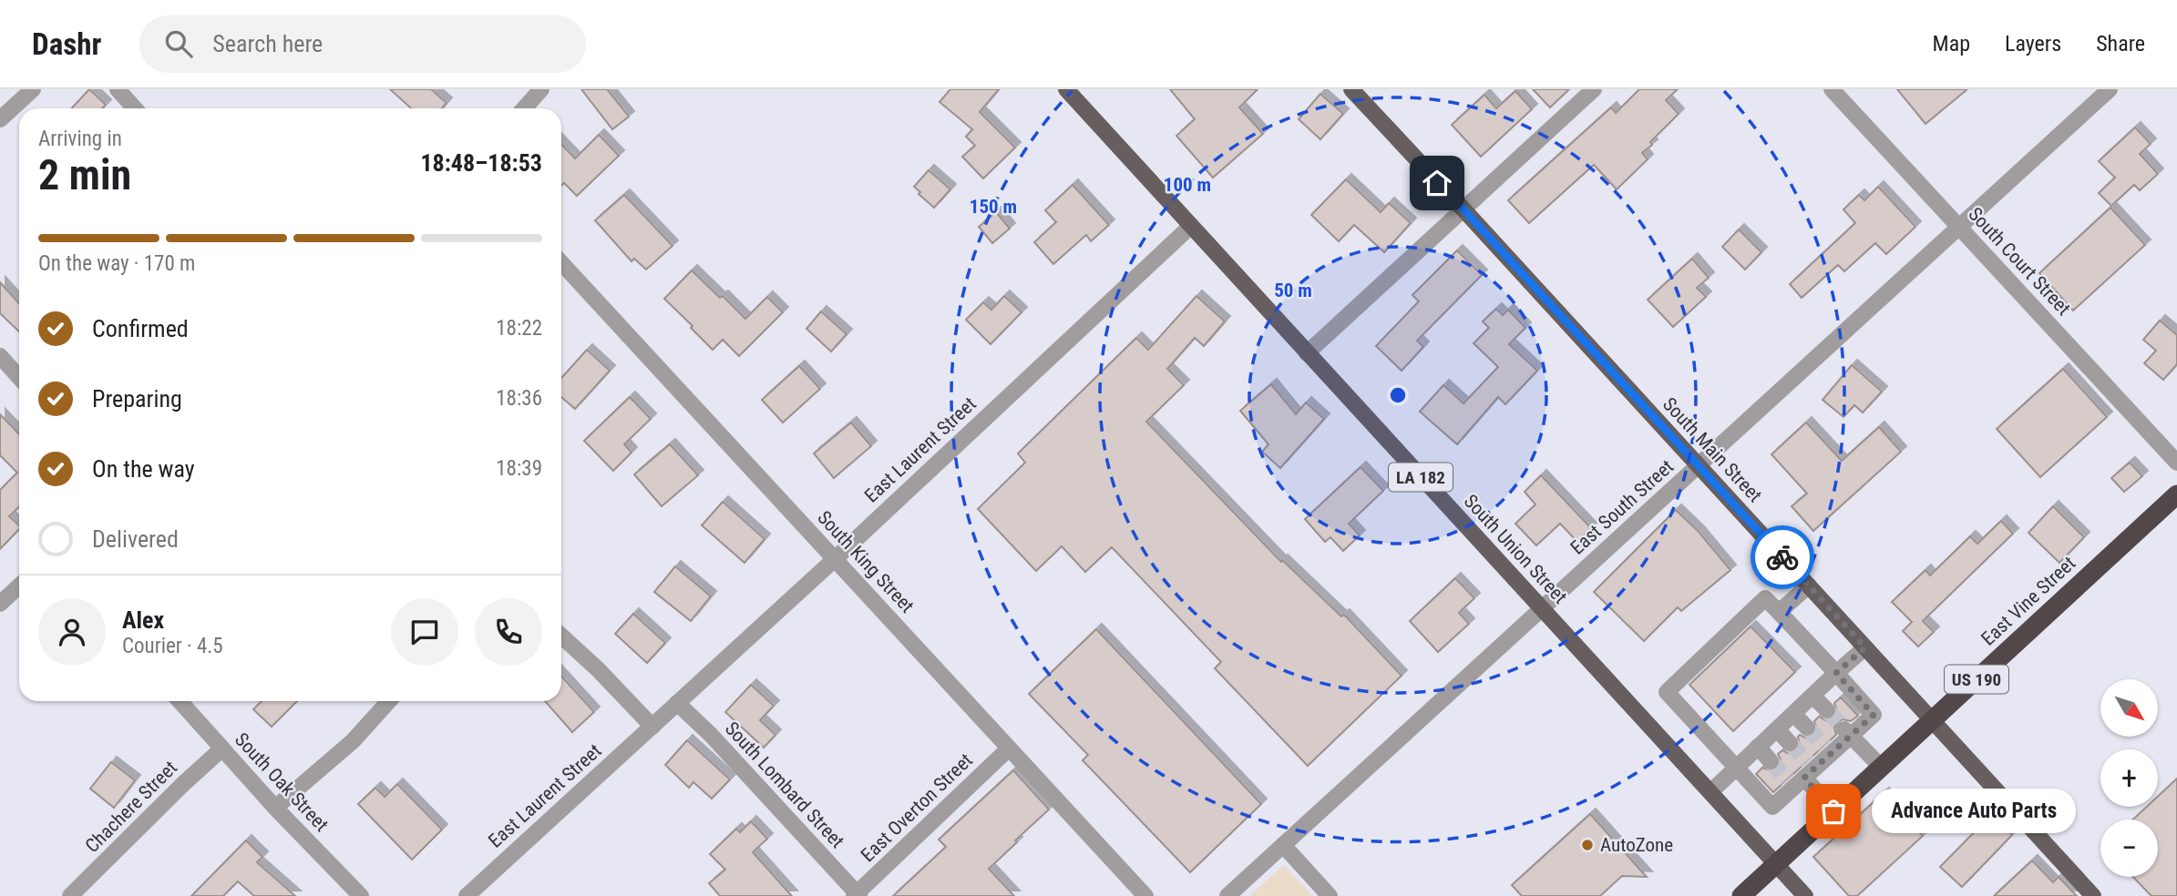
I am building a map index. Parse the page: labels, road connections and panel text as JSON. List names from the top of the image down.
{
  "streets": {
    "highway": ["East Vine Street", "US 190"],
    "main road": ["South Main Street", "LA 182", "South Union Street"],
    "street": [
      "South Court Street",
      "East Laurent Street",
      "East South Street",
      "South King Street",
      "South Oak Street",
      "South Lombard Street",
      "Chachere Street",
      "East Overton Street"
    ]
  },
  "crossings": [
    ["South Court Street", "East South Street"],
    ["East Laurent Street", "South Union Street"],
    ["East Laurent Street", "South King Street"],
    ["East Laurent Street", "South Lombard Street"],
    ["South Main Street", "East South Street"],
    ["South Main Street", "East Vine Street"],
    ["East South Street", "South Union Street"],
    ["South Union Street", "East Vine Street"],
    ["South King Street", "East Overton Street"],
    ["South Oak Street", "Chachere Street"],
    ["South Lombard Street", "East Overton Street"]
  ],
  "places": ["Advance Auto Parts", "AutoZone"],
  "north": "bottom right",
  "page": {
    "header": "Dashr",
    "search": "Search here",
    "nav": ["Map", "Layers", "Share"],
    "heading": ["2 min", "Arriving in", "18:48–18:53"],
    "panel": ["Alex", "Courier · 4.5"],
    "bar": "On the way · 170 m",
    "list": [
      ["Confirmed", "18:22"],
      ["Preparing", "18:36"],
      ["On the way", "18:39"],
      "Delivered"
    ],
    "map_buttons": ["+", "−"],
    "bubble": "Advance Auto Parts"
  },
  "rings": ["100 m", "150 m", "50 m"]
}
